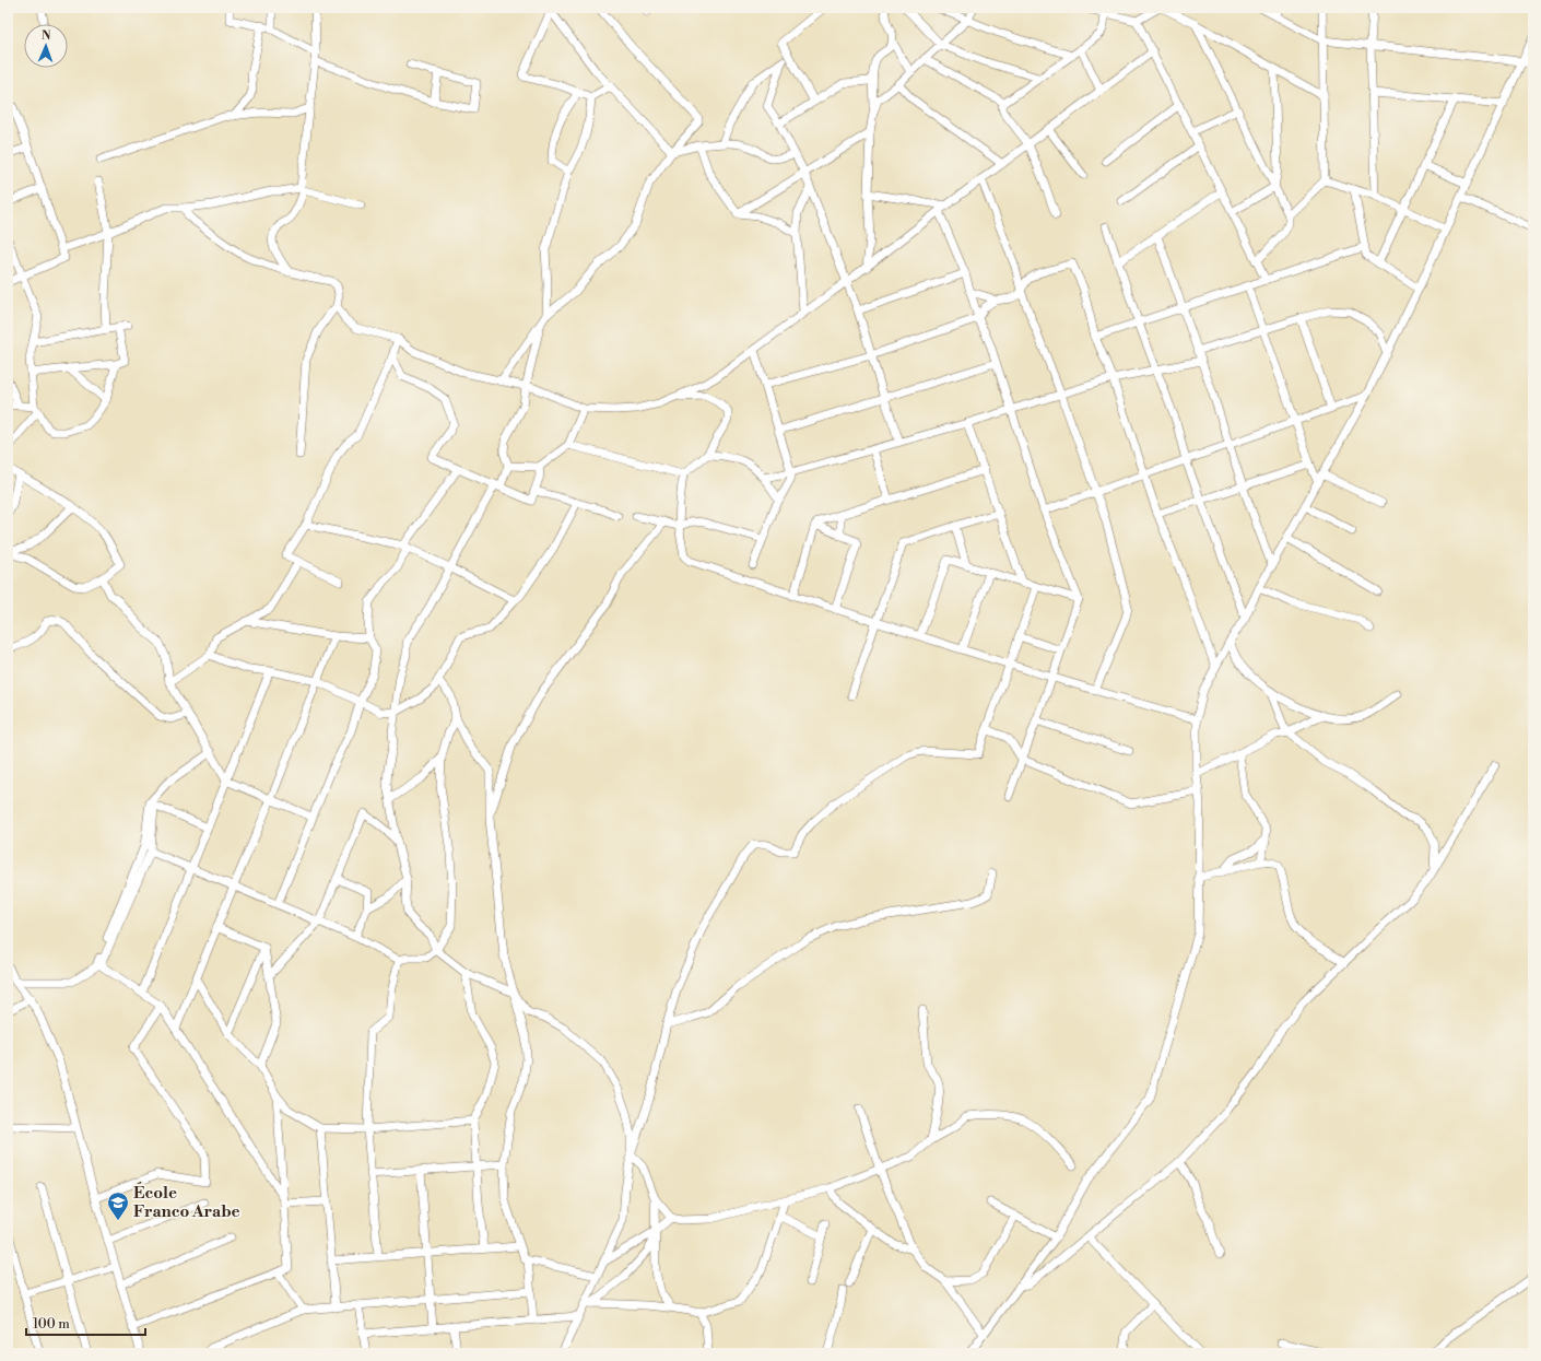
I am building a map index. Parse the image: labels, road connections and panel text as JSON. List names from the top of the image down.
{
  "places": {
    "school or university": ["École Franco Arabe"]
  },
  "scale_bar": "100 m",
  "north": "top"
}
